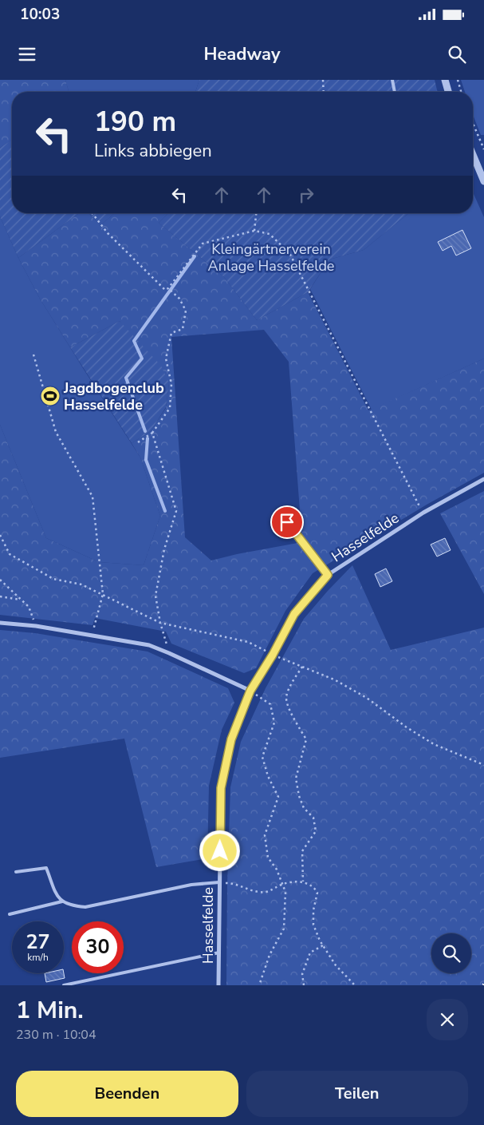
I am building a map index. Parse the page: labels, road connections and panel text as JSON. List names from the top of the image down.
{
  "streets": {
    "street": ["Hasselfelde"]
  },
  "parks": ["Kleingärtnerverein Anlage Hasselfelde"],
  "places": {
    "sports": ["Jagdbogenclub Hasselfelde"]
  },
  "page": {
    "status": "10:03",
    "header": "Headway",
    "turn": ["190 m", "Links abbiegen"],
    "speed": "27 km/h",
    "limit": "30",
    "heading": ["1 Min.", "230 m · 10:04"],
    "buttons": ["Beenden", "Teilen"]
  }
}
